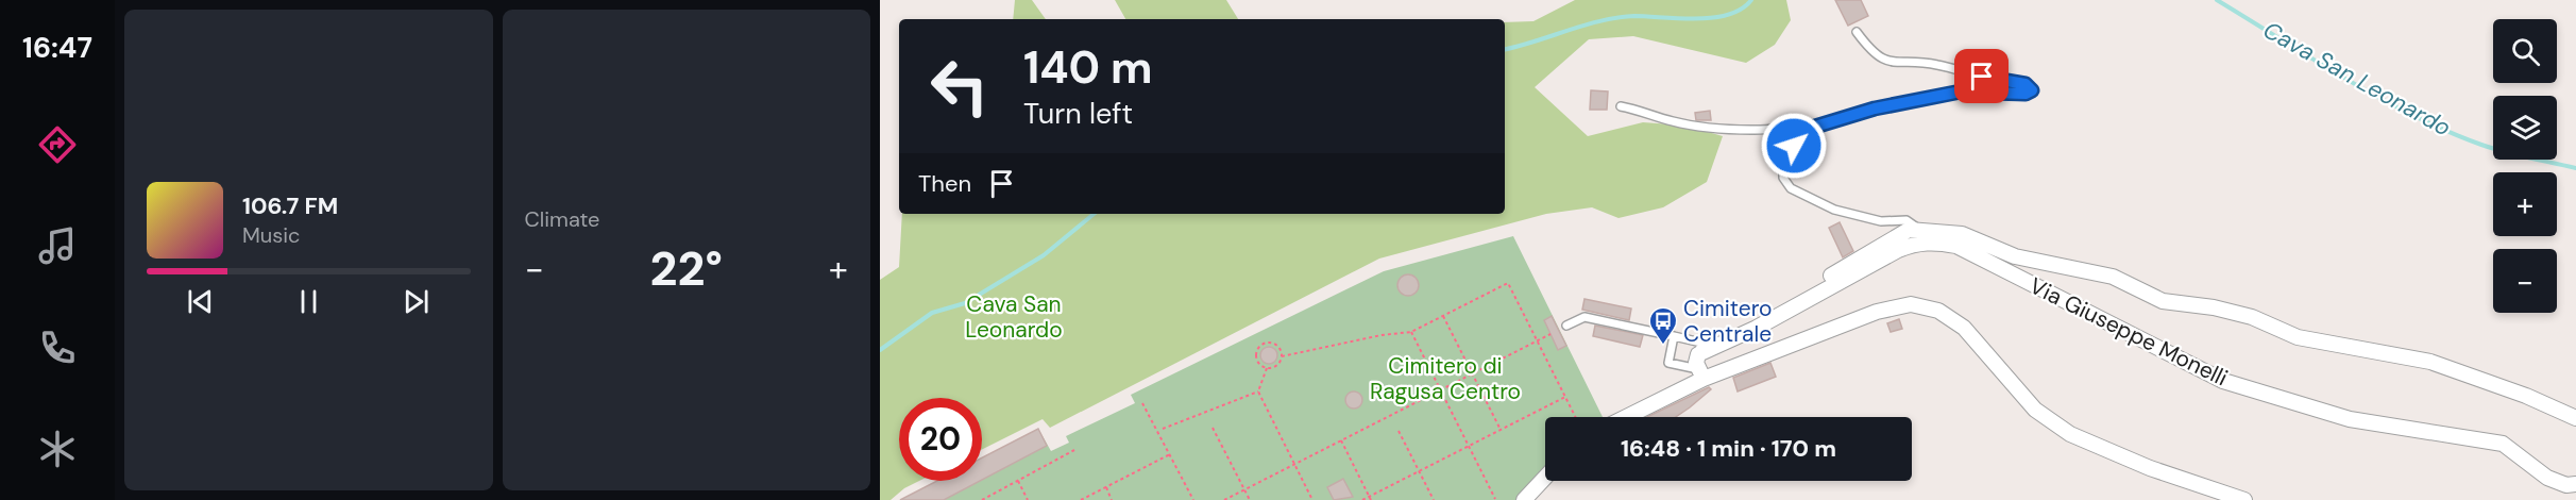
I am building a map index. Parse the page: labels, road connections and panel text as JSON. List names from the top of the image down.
{
  "streets": {
    "street": ["Via Giuseppe Monelli"]
  },
  "water": ["Cava San Leonardo"],
  "parks": ["Cava San Leonardo", "Cimitero di Ragusa Centro"],
  "places": {
    "bus stop": ["Cimitero Centrale"]
  },
  "page": {
    "tabs": "16:47",
    "tile": "Climate",
    "map_buttons": ["+", "−"],
    "turn": ["140 m", "Turn left"],
    "then": "Then",
    "song": ["106.7 FM", "Music"],
    "heat": ["−", "22°", "+"],
    "limit": "20",
    "trip": "16:48 · 1 min · 170 m"
  }
}
